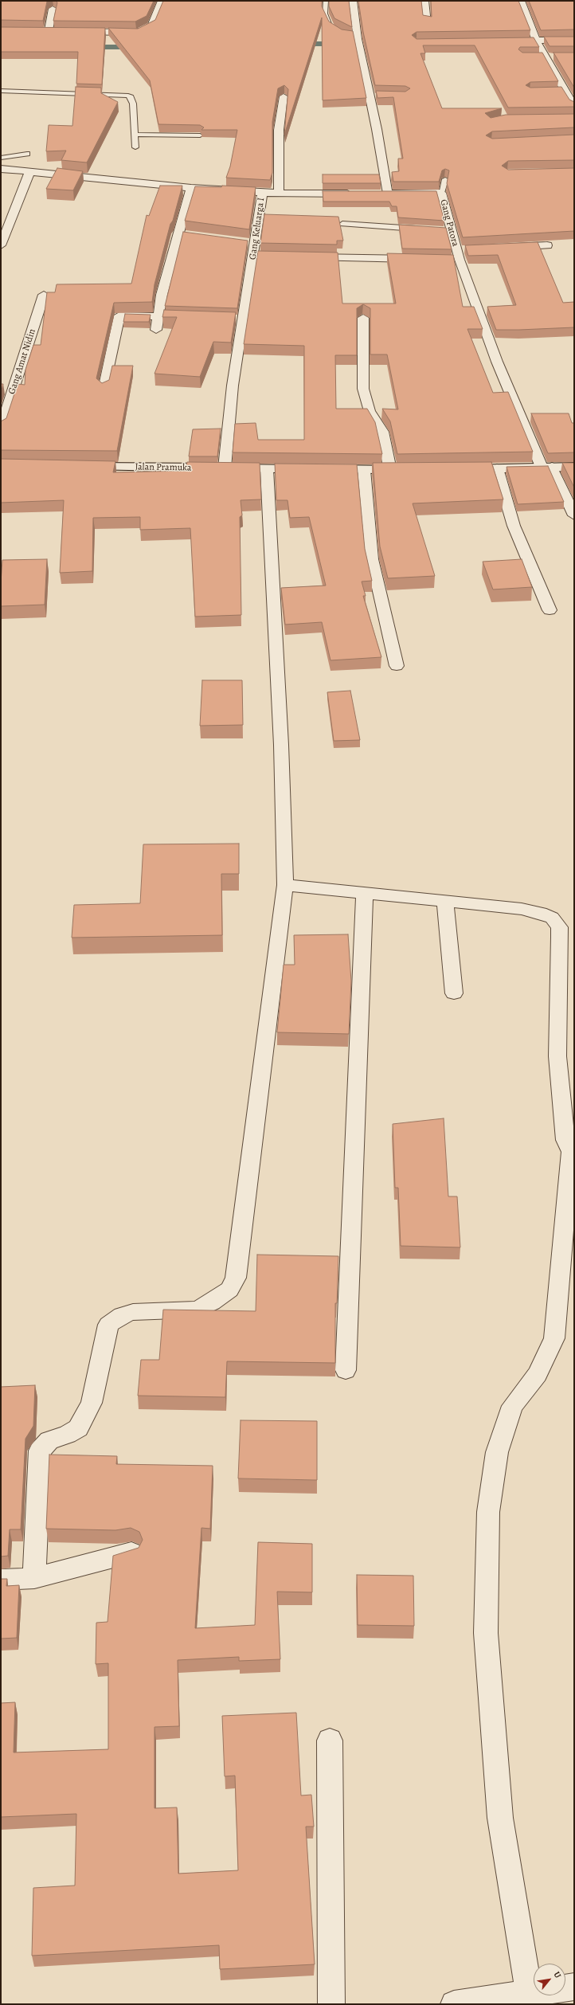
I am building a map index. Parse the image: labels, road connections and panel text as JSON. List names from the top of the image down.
{
  "streets": {
    "street": [
      "Gang Patora",
      "Gang Keluarga I",
      "Gang Amat Nidin",
      "Jalan Pramuka"
    ]
  },
  "crossings": [
    ["Gang Keluarga I", "Jalan Pramuka"]
  ],
  "north": "top right"
}
